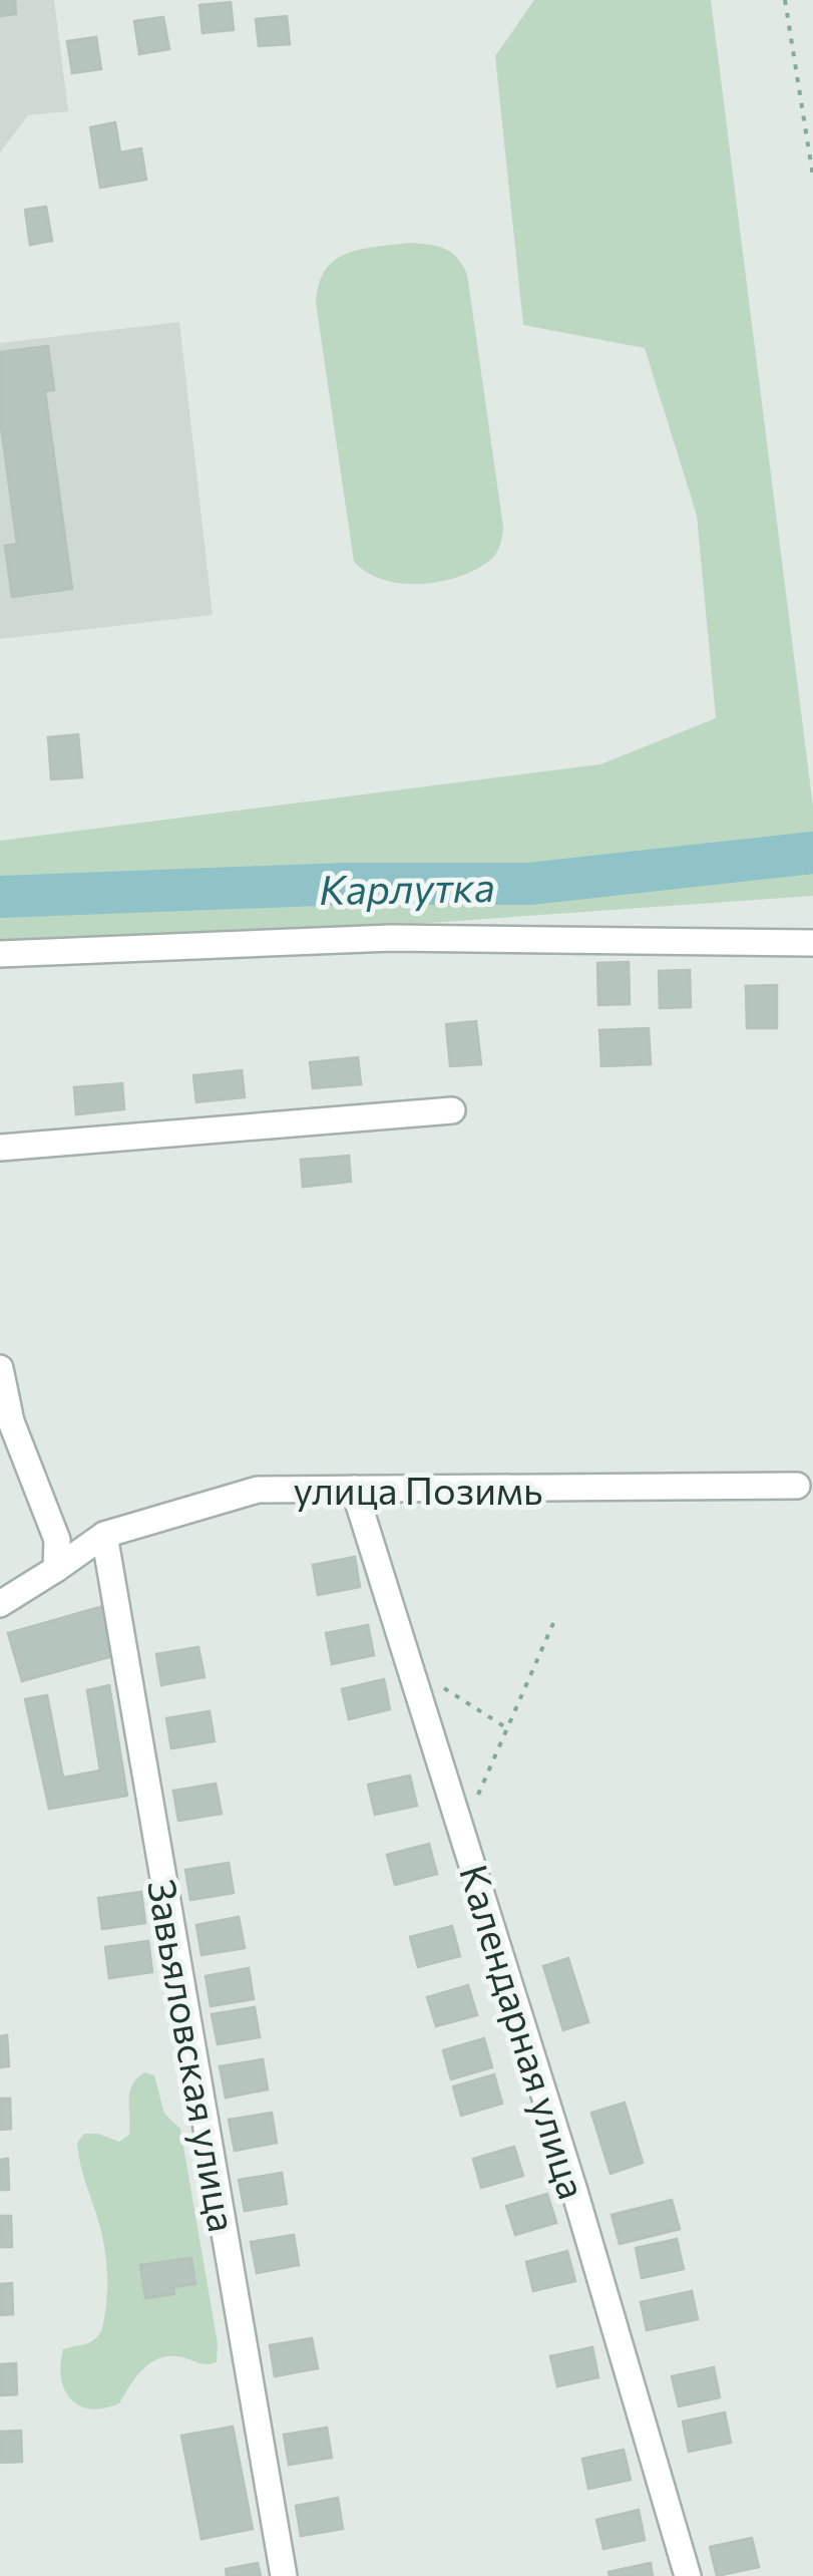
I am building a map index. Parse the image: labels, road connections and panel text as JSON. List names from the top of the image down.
{
  "streets": {
    "street": ["улица Позимь", "Календарная улица", "Завьяловская улица"]
  },
  "crossings": [
    ["улица Позимь", "Календарная улица"],
    ["улица Позимь", "Завьяловская улица"]
  ],
  "water": ["Карлутка"]
}
